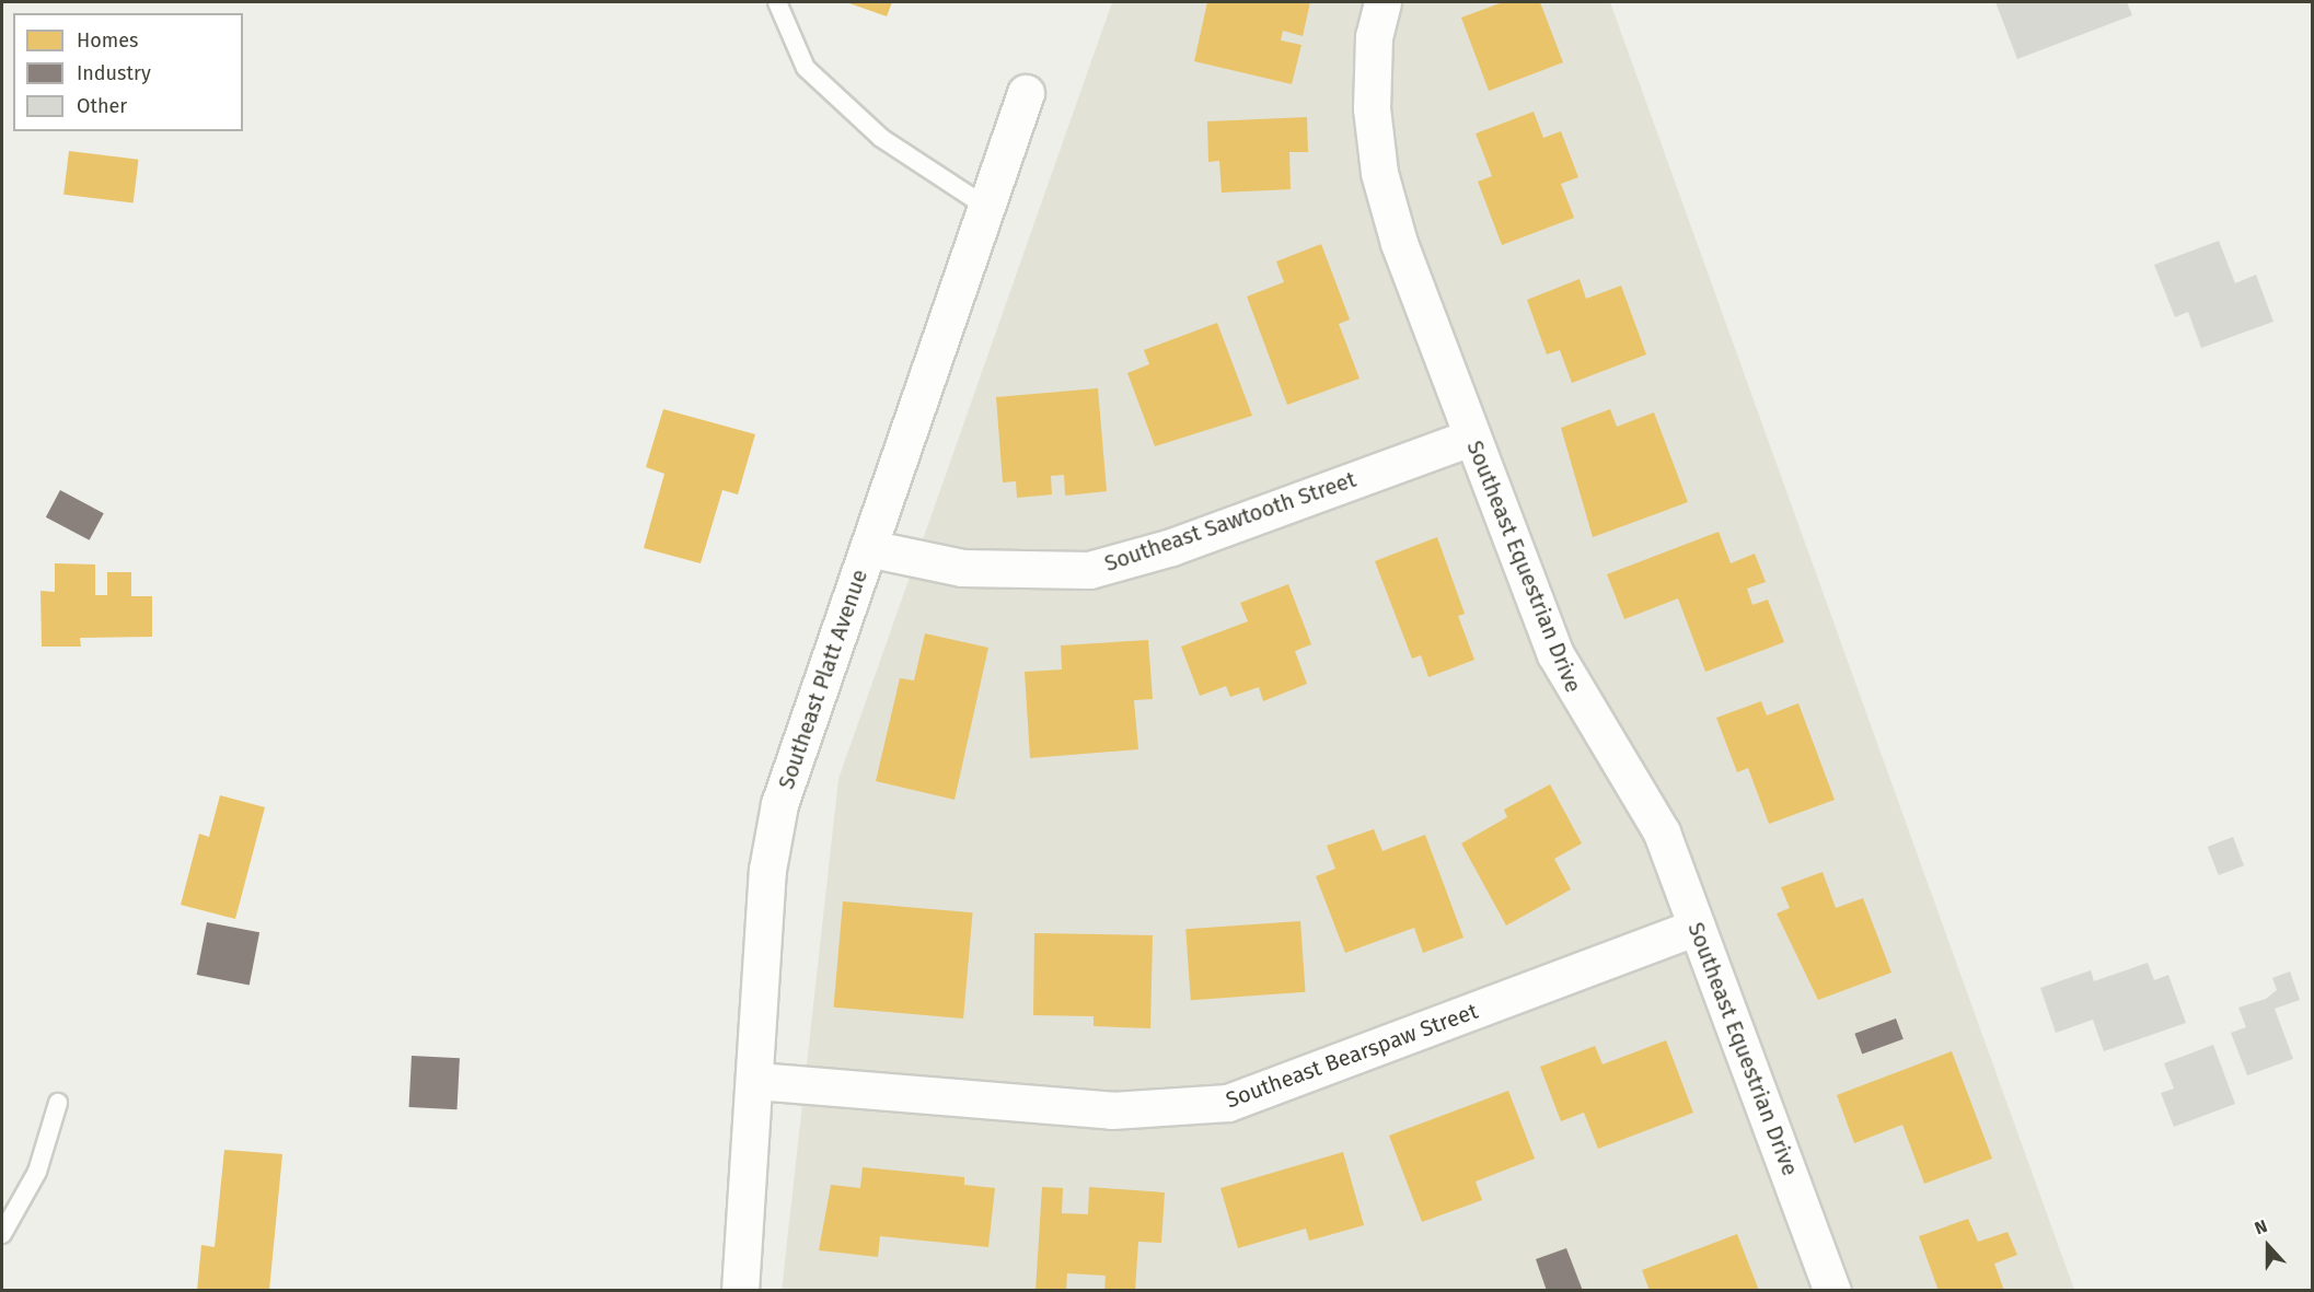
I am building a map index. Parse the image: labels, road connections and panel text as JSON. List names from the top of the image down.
{
  "streets": {
    "street": [
      "Southeast Sawtooth Street",
      "Southeast Equestrian Drive",
      "Southeast Platt Avenue",
      "Southeast Bearspaw Street"
    ]
  },
  "crossings": [
    ["Southeast Sawtooth Street", "Southeast Equestrian Drive"],
    ["Southeast Sawtooth Street", "Southeast Platt Avenue"],
    ["Southeast Equestrian Drive", "Southeast Bearspaw Street"],
    ["Southeast Platt Avenue", "Southeast Bearspaw Street"]
  ],
  "legend": ["Homes", "Industry", "Other"],
  "north": "top"
}
